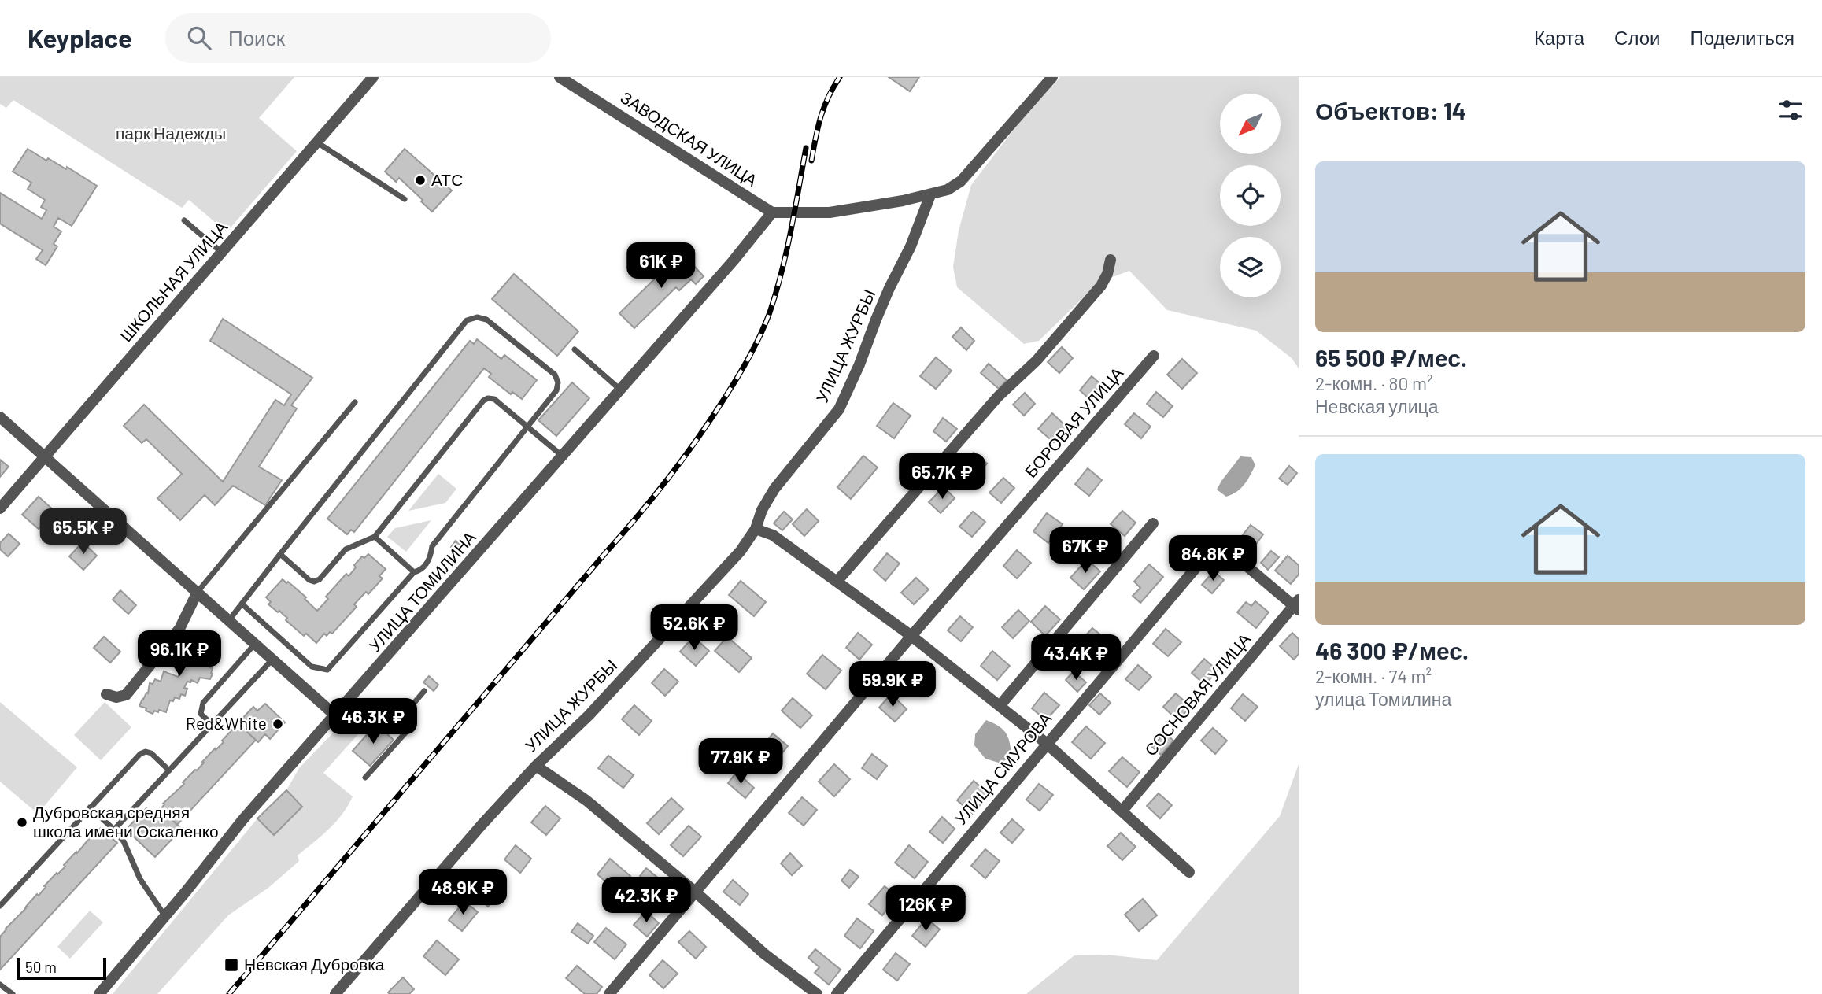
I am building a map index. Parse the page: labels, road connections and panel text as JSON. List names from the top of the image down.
{
  "streets": {
    "street": [
      "ЗАВОДСКАЯ УЛИЦА",
      "ШКОЛЬНАЯ УЛИЦА",
      "УЛИЦА ЖУРБЫ",
      "БОРОВАЯ УЛИЦА",
      "УЛИЦА ТОМИЛИНА",
      "СОСНОВАЯ УЛИЦА",
      "УЛИЦА СМУРОВА"
    ]
  },
  "crossings": [
    ["ЗАВОДСКАЯ УЛИЦА", "УЛИЦА ТОМИЛИНА"],
    ["СОСНОВАЯ УЛИЦА", "УЛИЦА СМУРОВА"]
  ],
  "parks": ["парк Надежды"],
  "places": {
    "other": ["АТС", "Red&White", "Дубровская средняя школа имени Оскаленко"],
    "transit": ["Невская Дубровка"]
  },
  "scale_bar": "50 m",
  "north": "bottom left",
  "page": {
    "header": "Keyplace",
    "search": "Поиск",
    "nav": ["Карта", "Слои", "Поделиться"],
    "heading": "Объектов: 14",
    "list": [
      {
        "name": "65 500 ₽/мес.",
        "note": "2-комн. · 80 m² · Невская улица"
      },
      {
        "name": "46 300 ₽/мес.",
        "note": "2-комн. · 74 m² · улица Томилина"
      }
    ],
    "price": [
      "61K ₽",
      "65.7K ₽",
      "65.5K ₽",
      "67K ₽",
      "84.8K ₽",
      "52.6K ₽",
      "96.1K ₽",
      "43.4K ₽",
      "59.9K ₽",
      "46.3K ₽",
      "77.9K ₽",
      "48.9K ₽",
      "42.3K ₽",
      "126K ₽"
    ],
    "scale": "50 m"
  }
}
